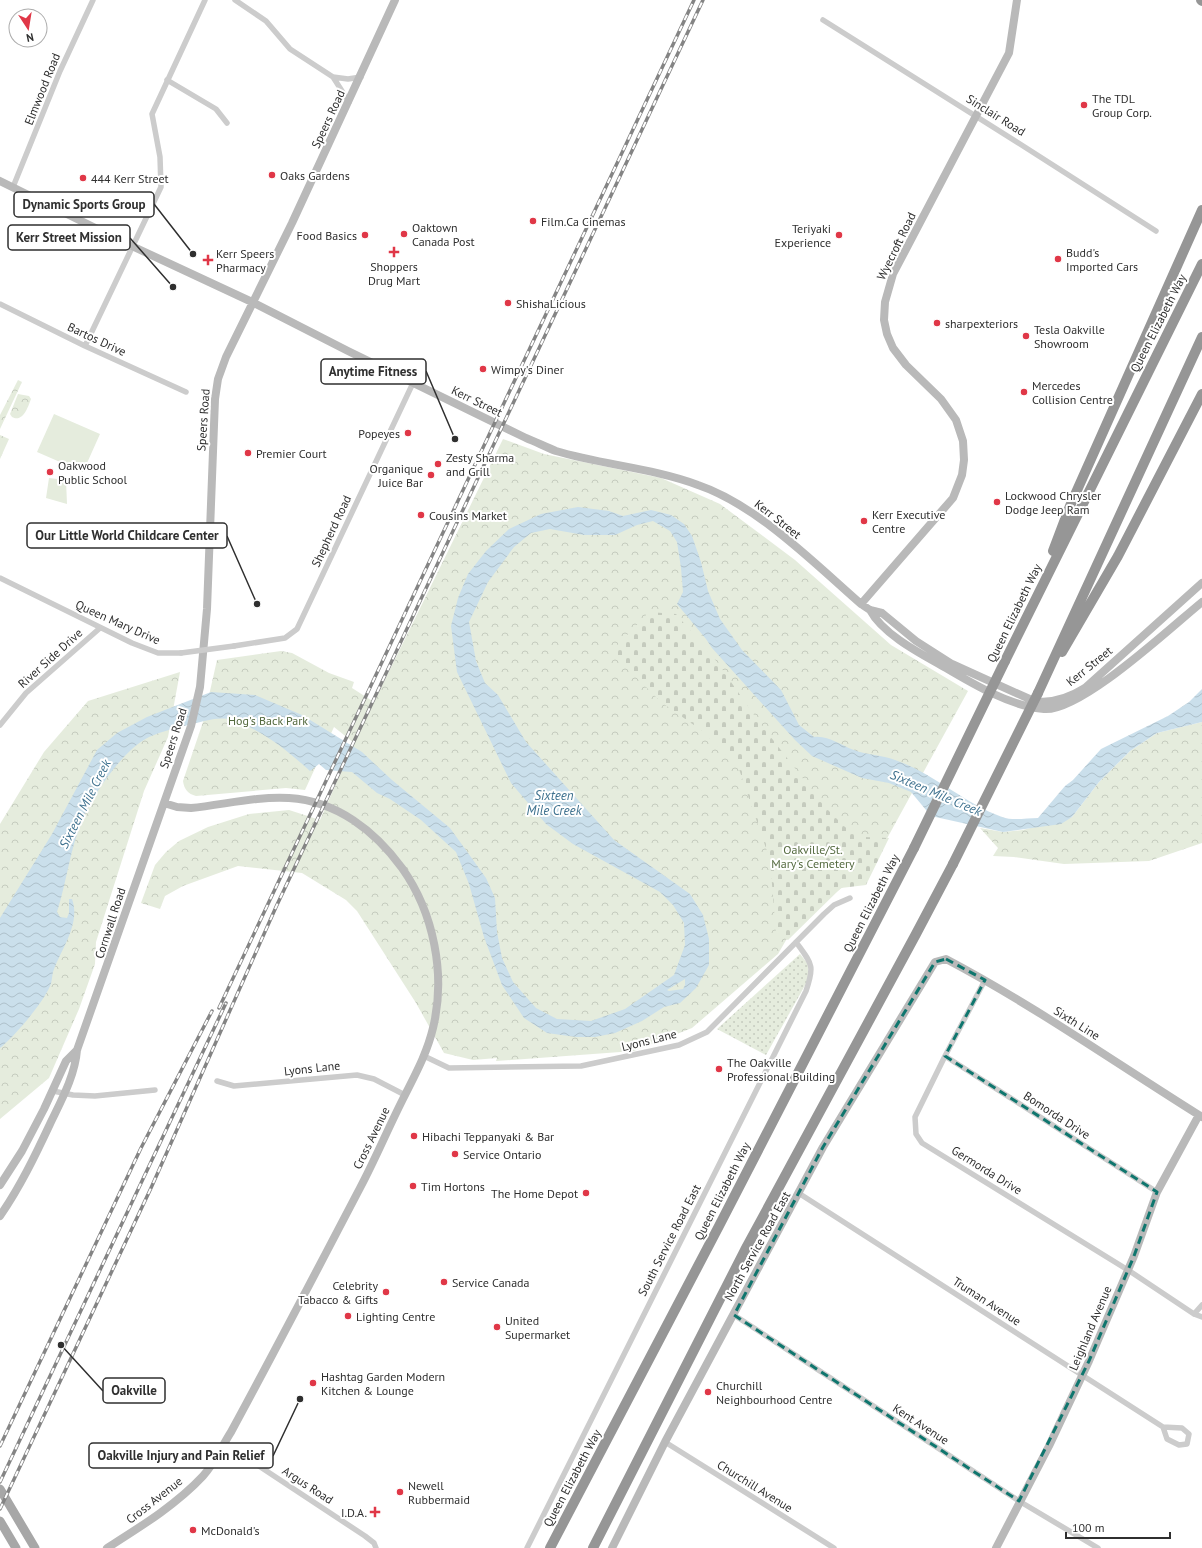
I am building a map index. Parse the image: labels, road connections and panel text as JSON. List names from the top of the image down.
{
  "streets": {
    "highway": ["Queen Elizabeth Way"],
    "main road": [
      "Speers Road",
      "Wyecroft Road",
      "Kerr Street",
      "Cornwall Road",
      "Sixth Line",
      "Cross Avenue",
      "North Service Road East",
      "Leighland Avenue"
    ],
    "street": [
      "Elmwood Road",
      "Sinclair Road",
      "Bartos Drive",
      "Shepherd Road",
      "Queen Mary Drive",
      "River Side Drive",
      "Lyons Lane",
      "Bomorda Drive",
      "Germorda Drive",
      "South Service Road East",
      "Truman Avenue",
      "Kent Avenue",
      "Argus Road",
      "Churchill Avenue"
    ]
  },
  "crossings": [
    ["Elmwood Road", "Kerr Street"],
    ["Sinclair Road", "Wyecroft Road"],
    ["Speers Road", "Kerr Street"],
    ["Speers Road", "Cornwall Road"],
    ["Speers Road", "Cross Avenue"],
    ["Wyecroft Road", "Kerr Street"],
    ["Kerr Street", "Shepherd Road"],
    ["Shepherd Road", "Queen Mary Drive"],
    ["Queen Mary Drive", "River Side Drive"],
    ["Cornwall Road", "Cross Avenue"],
    ["Sixth Line", "Germorda Drive"],
    ["Sixth Line", "North Service Road East"],
    ["Sixth Line", "Leighland Avenue"],
    ["Lyons Lane", "Cross Avenue"],
    ["Lyons Lane", "South Service Road East"],
    ["Bomorda Drive", "Germorda Drive"],
    ["Bomorda Drive", "Leighland Avenue"],
    ["Cross Avenue", "Argus Road"],
    ["Germorda Drive", "Leighland Avenue"],
    ["North Service Road East", "Truman Avenue"],
    ["North Service Road East", "Kent Avenue"],
    ["North Service Road East", "Churchill Avenue"],
    ["Truman Avenue", "Leighland Avenue"],
    ["Leighland Avenue", "Kent Avenue"]
  ],
  "water": ["Sixteen Mile Creek"],
  "parks": ["Hog's Back Park", "Oakville/St. Mary's Cemetery"],
  "places": {
    "other": [
      "The TDL Group Corp.",
      "Oaks Gardens",
      "444 Kerr Street",
      "Film.Ca Cinemas",
      "Oaktown Canada Post",
      "Food Basics",
      "Teriyaki Experience",
      "Dynamic Sports Group",
      "Budd's Imported Cars",
      "Kerr Street Mission",
      "ShishaLicious",
      "sharpexteriors",
      "Tesla Oakville Showroom",
      "Wimpy's Diner",
      "Mercedes Collision Centre",
      "Popeyes",
      "Anytime Fitness",
      "Premier Court",
      "Zesty Sharma and Grill",
      "Oakwood Public School",
      "Organique Juice Bar",
      "Lockwood Chrysler Dodge Jeep Ram",
      "Cousins Market",
      "Kerr Executive Centre",
      "Our Little World Childcare Center",
      "The Oakville Professional Building",
      "Hibachi Teppanyaki & Bar",
      "Service Ontario",
      "Tim Hortons",
      "The Home Depot",
      "Service Canada",
      "Celebrity Tabacco & Gifts",
      "Lighting Centre",
      "United Supermarket",
      "Oakville",
      "Hashtag Garden Modern Kitchen & Lounge",
      "Churchill Neighbourhood Centre",
      "Oakville Injury and Pain Relief",
      "Newell Rubbermaid",
      "McDonald's"
    ],
    "health": ["Shoppers Drug Mart", "Kerr Speers Pharmacy", "I.D.A."]
  },
  "scale_bar": "100 m",
  "north": "bottom"
}
